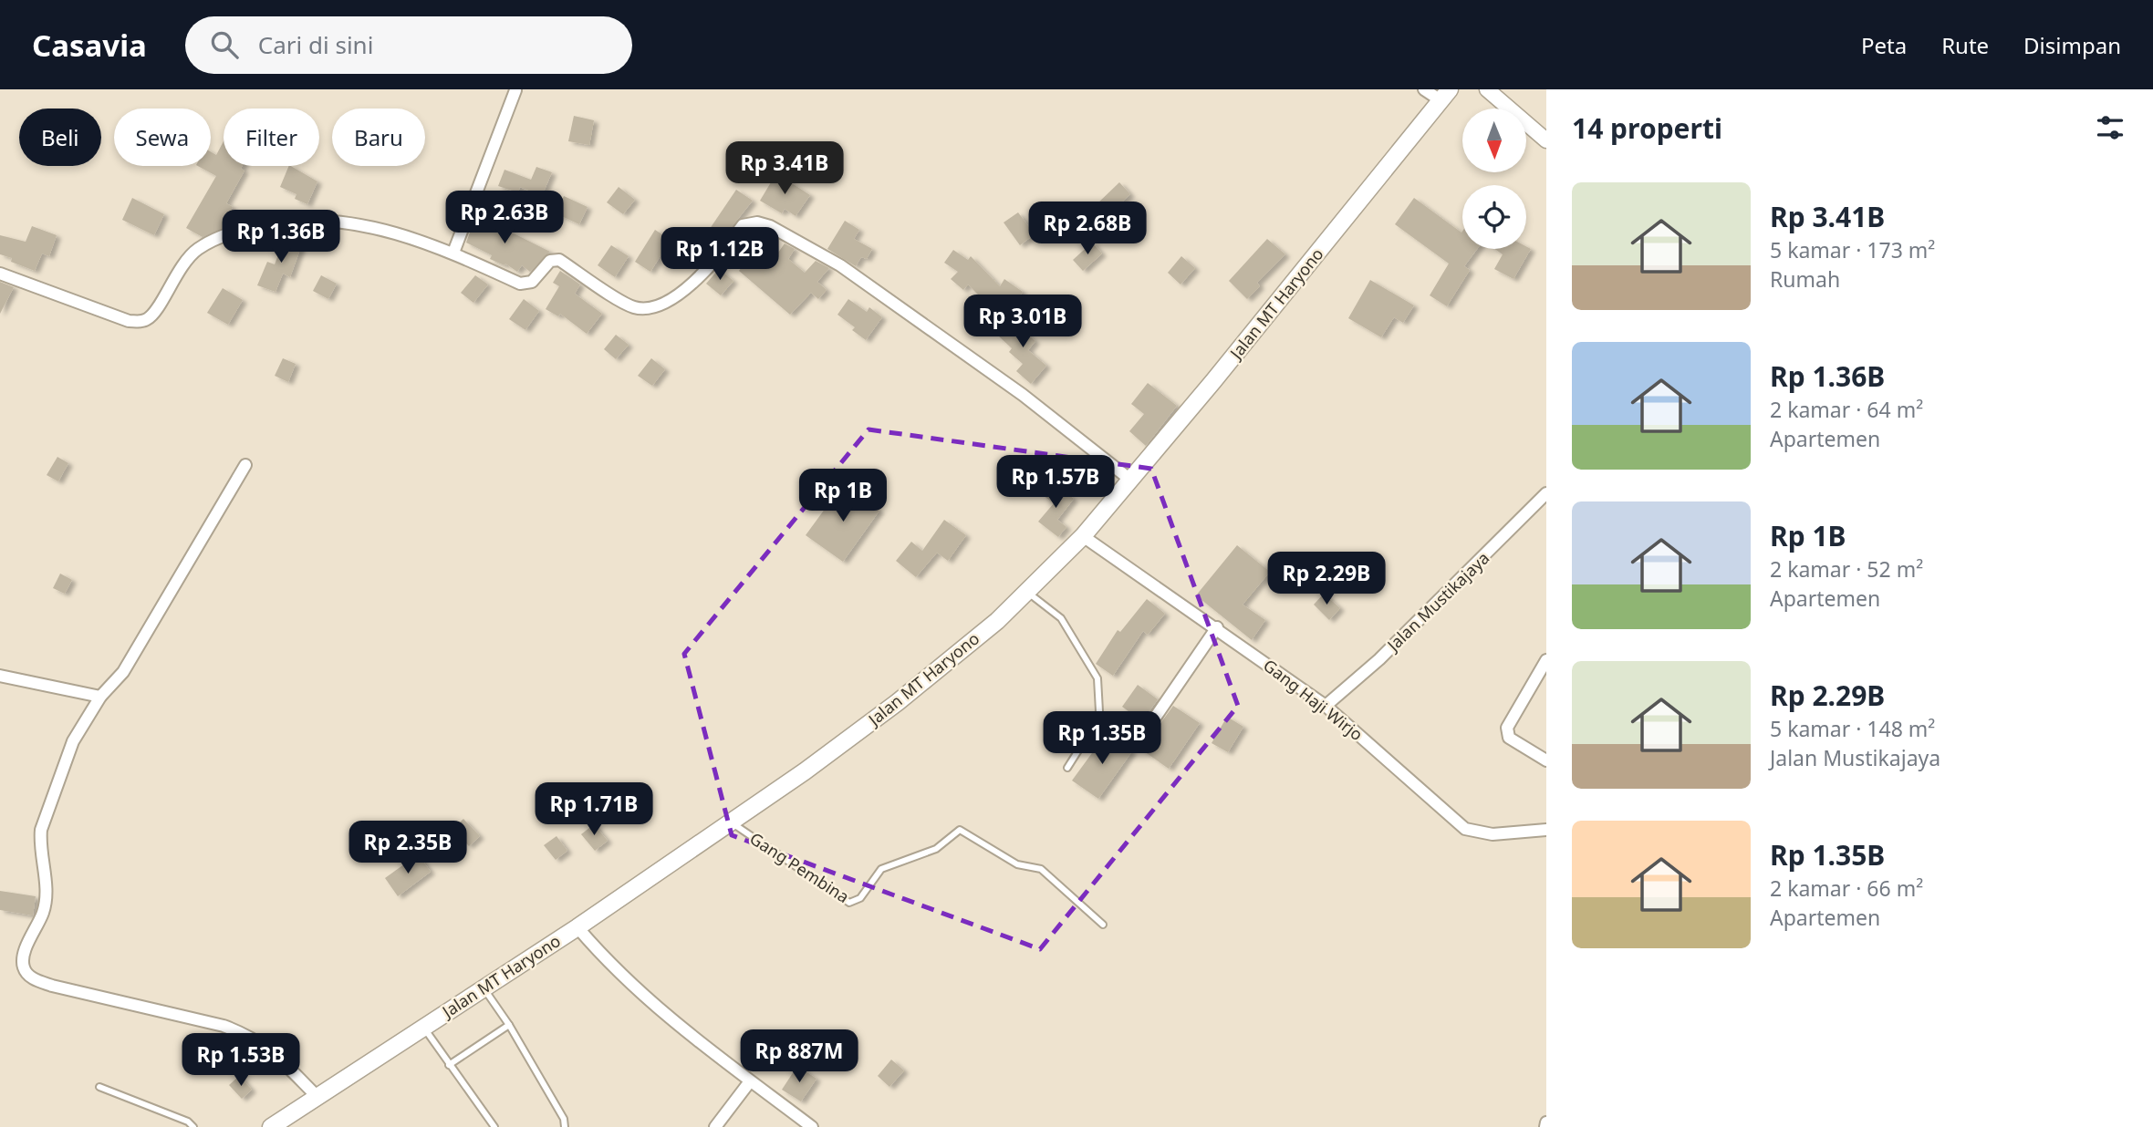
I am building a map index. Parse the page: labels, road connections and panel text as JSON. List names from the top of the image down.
{
  "streets": {
    "main road": ["Jalan MT Haryono"],
    "street": ["Jalan Mustikajaya", "Gang Haji Wirjo"],
    "lane": ["Gang Pembina"]
  },
  "crossings": [
    ["Jalan MT Haryono", "Gang Haji Wirjo"],
    ["Jalan MT Haryono", "Gang Pembina"],
    ["Jalan Mustikajaya", "Gang Haji Wirjo"]
  ],
  "north": "bottom",
  "page": {
    "header": "Casavia",
    "search": "Cari di sini",
    "nav": ["Peta", "Rute", "Disimpan"],
    "heading": "14 properti",
    "chip": [
      "Beli",
      "Sewa",
      "Filter",
      "Baru"
    ],
    "price": [
      "Rp 3.41B",
      "Rp 2.63B",
      "Rp 2.68B",
      "Rp 1.36B",
      "Rp 1.12B",
      "Rp 3.01B",
      "Rp 1.57B",
      "Rp 1B",
      "Rp 2.29B",
      "Rp 1.35B",
      "Rp 1.71B",
      "Rp 2.35B",
      "Rp 887M",
      "Rp 1.53B"
    ],
    "list": [
      {
        "name": "Rp 3.41B",
        "note": "5 kamar · 173 m² · Rumah"
      },
      {
        "name": "Rp 1.36B",
        "note": "2 kamar · 64 m² · Apartemen"
      },
      {
        "name": "Rp 1B",
        "note": "2 kamar · 52 m² · Apartemen"
      },
      {
        "name": "Rp 2.29B",
        "note": "5 kamar · 148 m² · Jalan Mustikajaya"
      },
      {
        "name": "Rp 1.35B",
        "note": "2 kamar · 66 m² · Apartemen"
      }
    ]
  }
}
